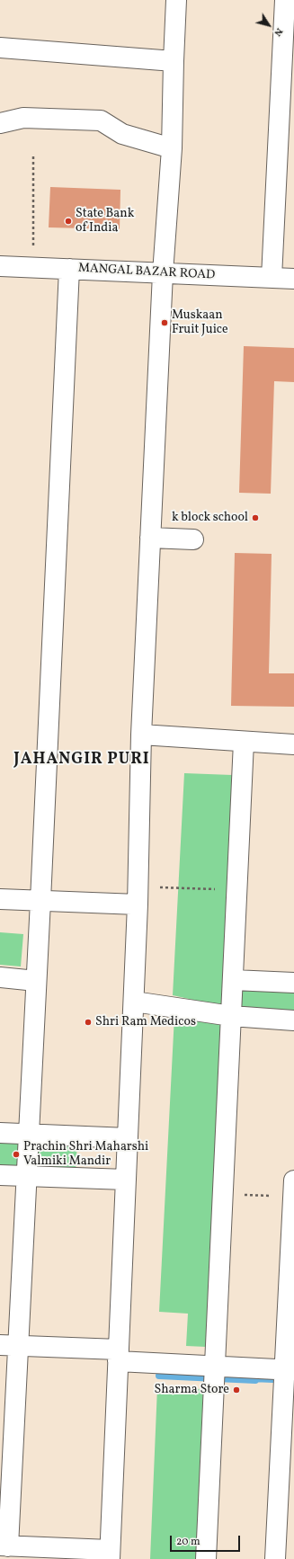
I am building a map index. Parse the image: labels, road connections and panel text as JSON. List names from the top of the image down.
{
  "streets": {
    "street": ["MANGAL BAZAR ROAD"]
  },
  "districts": ["JAHANGIR PURI"],
  "places": [
    "State Bank of India",
    "Muskaan Fruit Juice",
    "k block school",
    "Shri Ram Medicos",
    "Prachin Shri Maharshi Valmiki Mandir",
    "Sharma Store"
  ],
  "scale_bar": "20 m",
  "north": "bottom right"
}
